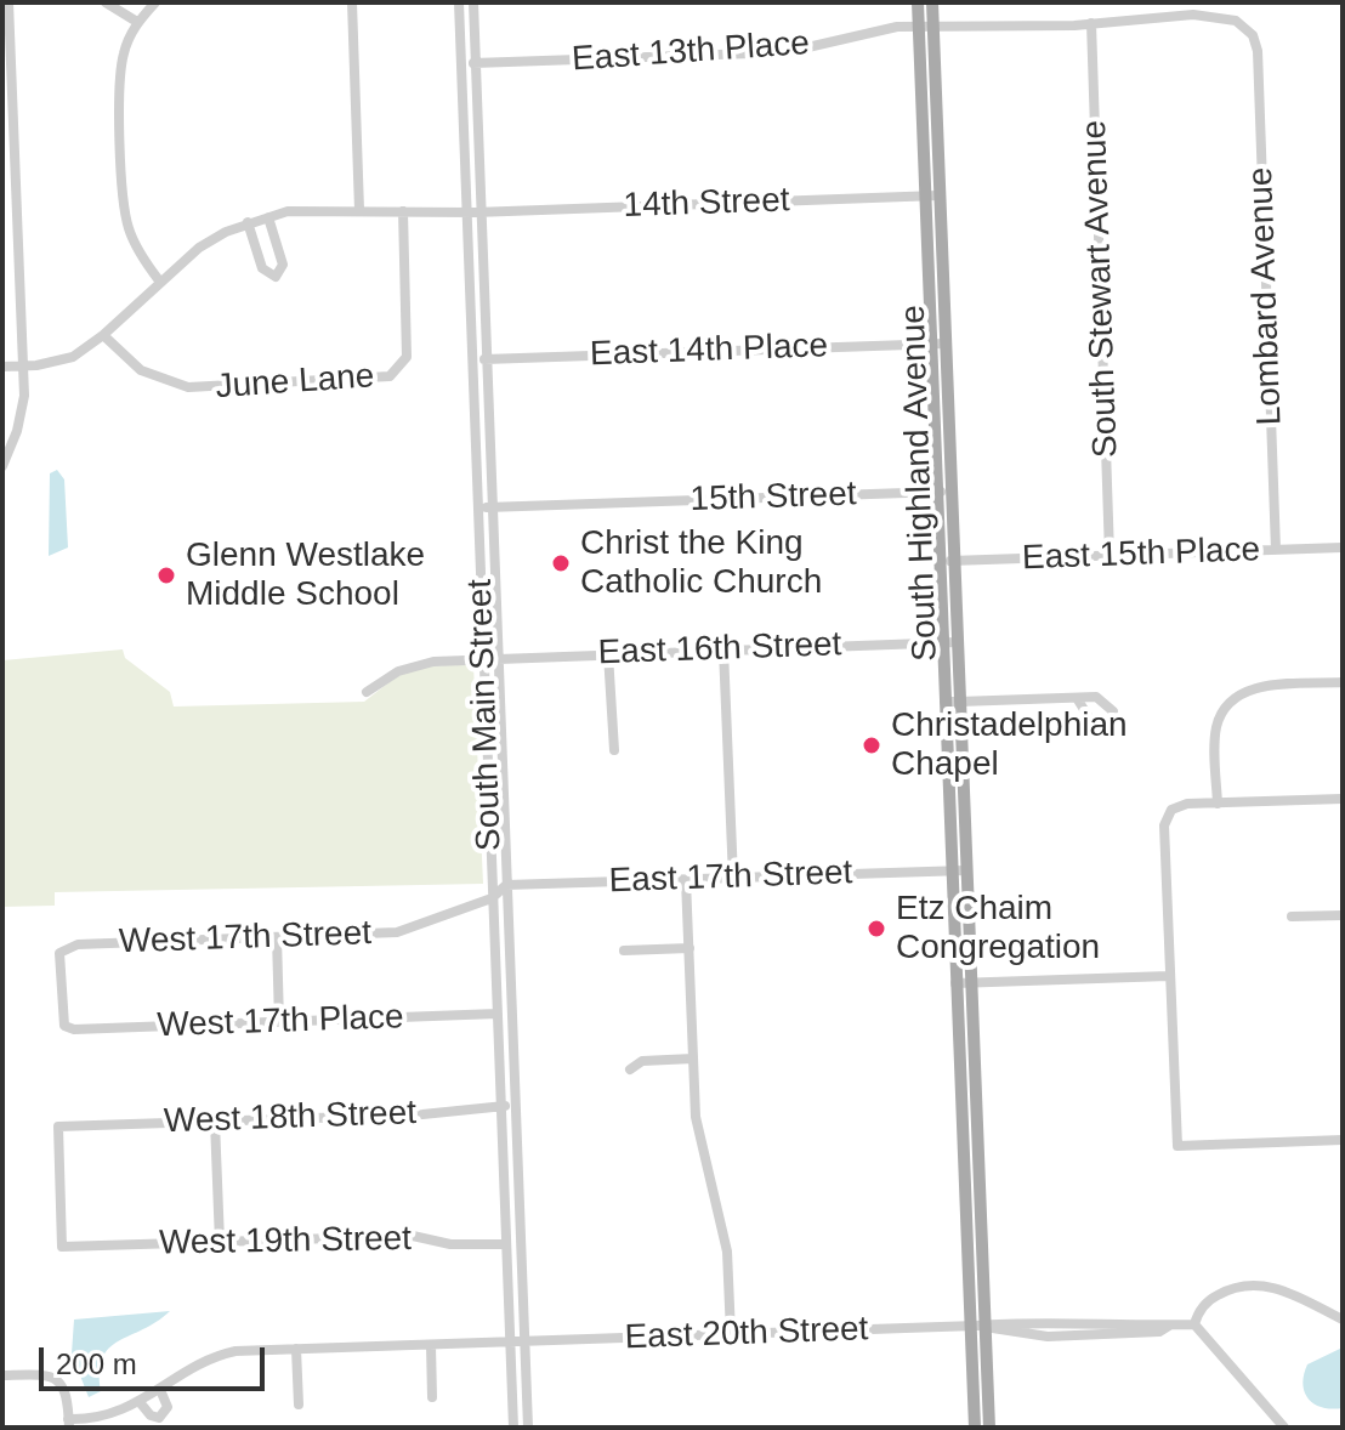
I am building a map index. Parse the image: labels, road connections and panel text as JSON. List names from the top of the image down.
{
  "streets": {
    "main road": ["South Highland Avenue"],
    "street": [
      "East 13th Place",
      "14th Street",
      "South Stewart Avenue",
      "Lombard Avenue",
      "East 14th Place",
      "June Lane",
      "15th Street",
      "East 15th Place",
      "East 16th Street",
      "South Main Street",
      "East 17th Street",
      "West 17th Street",
      "West 17th Place",
      "West 18th Street",
      "West 19th Street",
      "East 20th Street"
    ]
  },
  "crossings": [
    ["East 13th Place", "South Stewart Avenue"],
    ["East 13th Place", "Lombard Avenue"],
    ["East 13th Place", "South Highland Avenue"],
    ["East 13th Place", "South Main Street"],
    ["14th Street", "June Lane"],
    ["14th Street", "South Highland Avenue"],
    ["14th Street", "South Main Street"],
    ["South Stewart Avenue", "East 15th Place"],
    ["Lombard Avenue", "East 15th Place"],
    ["East 14th Place", "South Highland Avenue"],
    ["East 14th Place", "South Main Street"],
    ["South Highland Avenue", "15th Street"],
    ["South Highland Avenue", "East 15th Place"],
    ["South Highland Avenue", "East 16th Street"],
    ["South Highland Avenue", "East 17th Street"],
    ["South Highland Avenue", "East 20th Street"],
    ["15th Street", "South Main Street"],
    ["East 16th Street", "South Main Street"],
    ["South Main Street", "East 17th Street"],
    ["South Main Street", "West 17th Street"],
    ["South Main Street", "West 17th Place"],
    ["South Main Street", "West 18th Street"],
    ["South Main Street", "West 19th Street"],
    ["South Main Street", "East 20th Street"],
    ["East 17th Street", "West 17th Street"],
    ["West 17th Street", "West 17th Place"],
    ["West 18th Street", "West 19th Street"]
  ],
  "places": [
    "Christ the King Catholic Church",
    "Glenn Westlake Middle School",
    "Christadelphian Chapel",
    "Etz Chaim Congregation"
  ],
  "scale_bar": "200 m"
}
